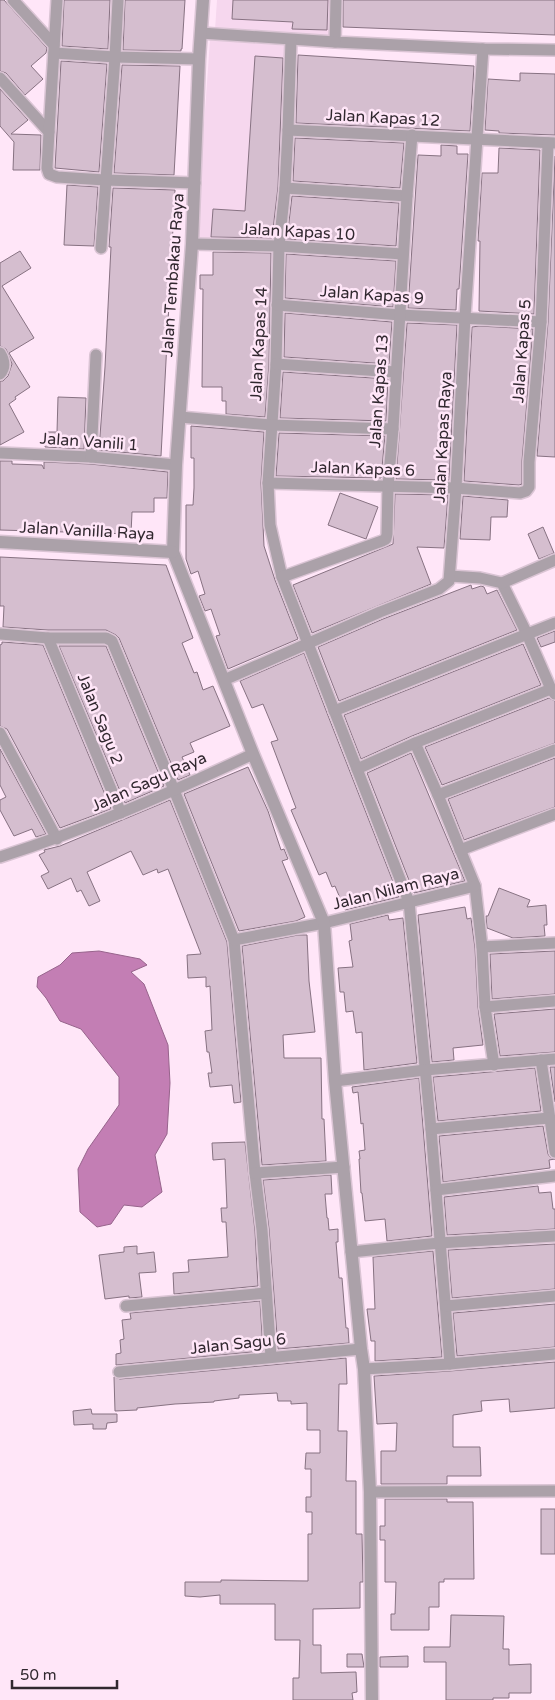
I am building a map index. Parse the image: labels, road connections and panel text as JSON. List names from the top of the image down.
{
  "streets": {
    "street": [
      "Jalan Kapas 12",
      "Jalan Kapas 10",
      "Jalan Tembakau Raya",
      "Jalan Kapas 9",
      "Jalan Kapas 14",
      "Jalan Kapas 5",
      "Jalan Kapas 13",
      "Jalan Kapas Raya",
      "Jalan Vanili 1",
      "Jalan Kapas 6",
      "Jalan Vanilla Raya",
      "Jalan Sagu 2",
      "Jalan Sagu Raya",
      "Jalan Nilam Raya",
      "Jalan Sagu 6"
    ]
  },
  "crossings": [
    ["Jalan Kapas 12", "Jalan Kapas 14"],
    ["Jalan Kapas 12", "Jalan Kapas 5"],
    ["Jalan Kapas 12", "Jalan Kapas 13"],
    ["Jalan Kapas 12", "Jalan Kapas Raya"],
    ["Jalan Kapas 10", "Jalan Tembakau Raya"],
    ["Jalan Kapas 10", "Jalan Kapas 14"],
    ["Jalan Kapas 10", "Jalan Kapas 13"],
    ["Jalan Tembakau Raya", "Jalan Vanili 1"],
    ["Jalan Tembakau Raya", "Jalan Vanilla Raya"],
    ["Jalan Kapas 9", "Jalan Kapas 14"],
    ["Jalan Kapas 9", "Jalan Kapas 5"],
    ["Jalan Kapas 9", "Jalan Kapas 13"],
    ["Jalan Kapas 9", "Jalan Kapas Raya"],
    ["Jalan Kapas 14", "Jalan Kapas 13"],
    ["Jalan Kapas 14", "Jalan Kapas 6"],
    ["Jalan Kapas 14", "Jalan Nilam Raya"],
    ["Jalan Kapas 5", "Jalan Kapas Raya"],
    ["Jalan Kapas 5", "Jalan Kapas 6"],
    ["Jalan Kapas 13", "Jalan Kapas 6"],
    ["Jalan Kapas Raya", "Jalan Kapas 6"],
    ["Jalan Sagu 2", "Jalan Sagu Raya"]
  ],
  "scale_bar": "50 m"
}
